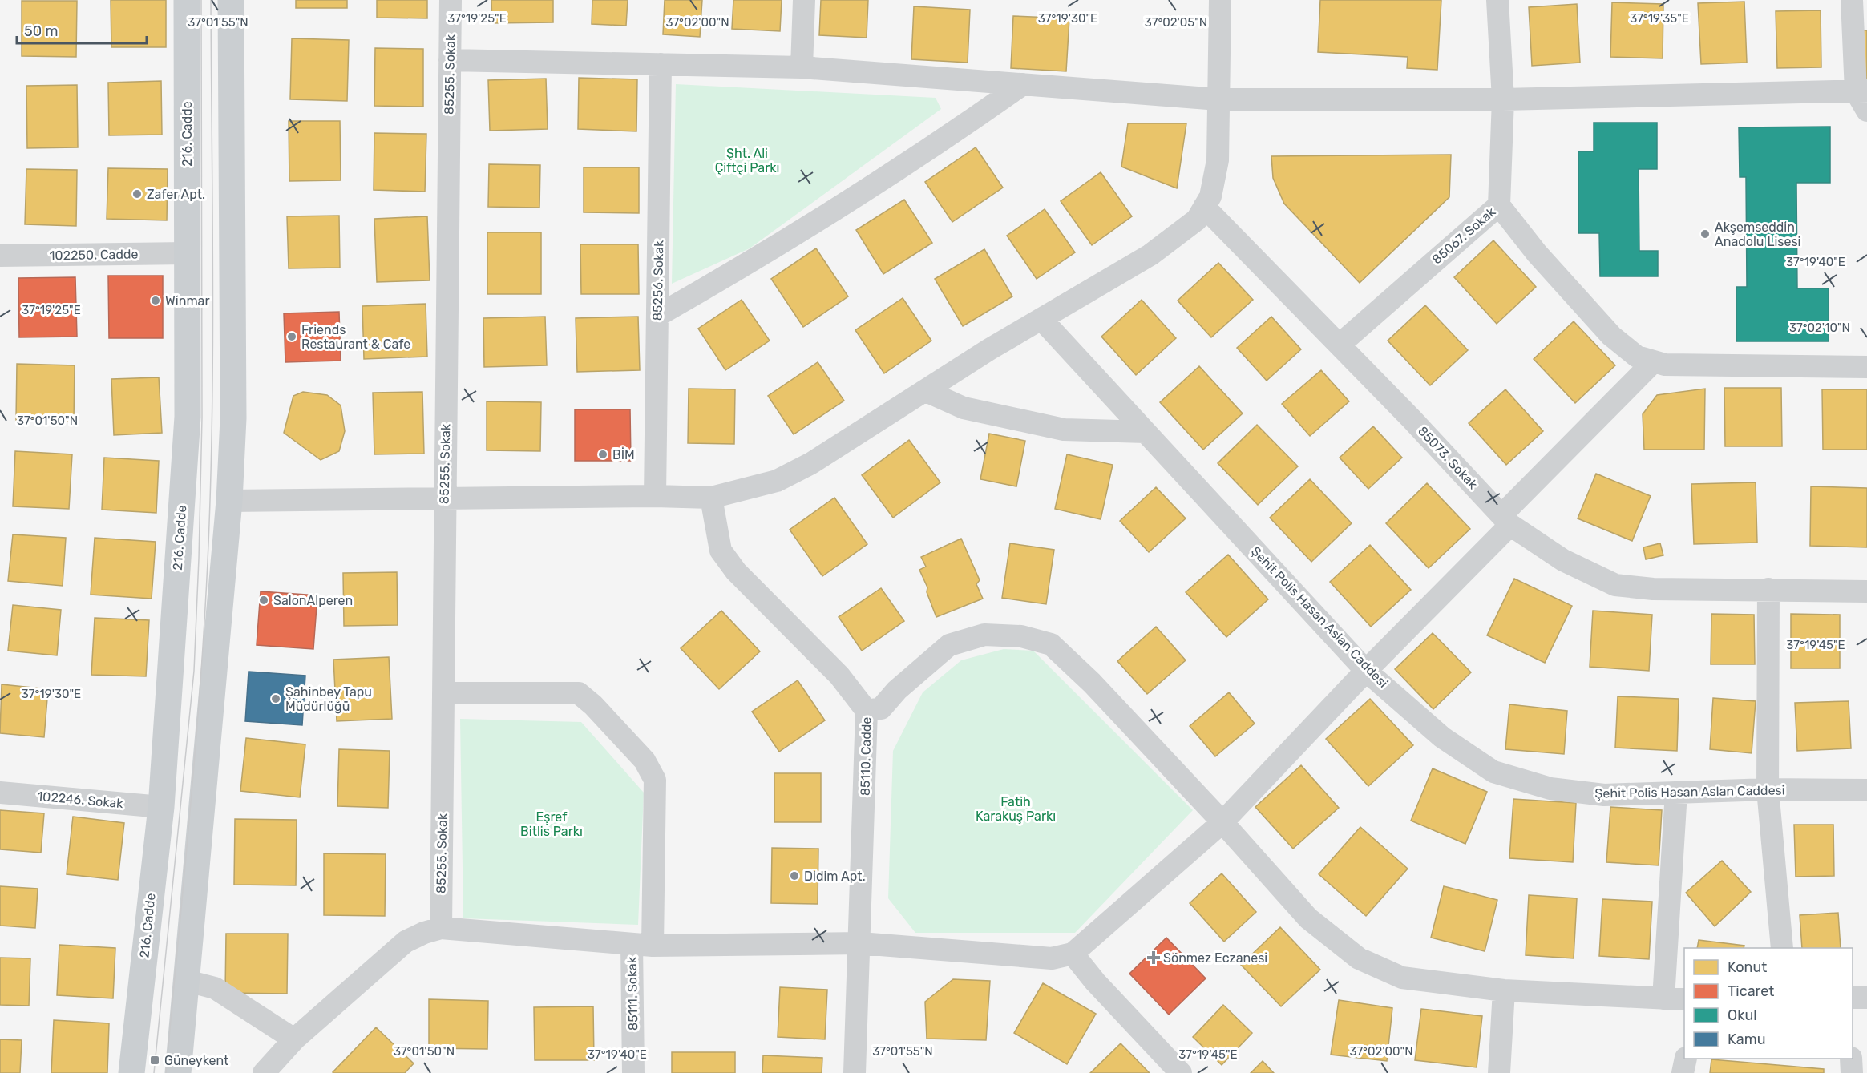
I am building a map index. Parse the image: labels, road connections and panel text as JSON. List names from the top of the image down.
{
  "streets": {
    "main road": ["216. Cadde"],
    "street": [
      "85255. Sokak",
      "85067. Sokak",
      "102250. Cadde",
      "85256. Sokak",
      "85073. Sokak",
      "Şehit Polis Hasan Aslan Caddesi",
      "85110. Cadde",
      "102246. Sokak",
      "85111. Sokak"
    ]
  },
  "crossings": [
    ["85255. Sokak", "85111. Sokak"],
    ["216. Cadde", "102250. Cadde"],
    ["216. Cadde", "102246. Sokak"],
    ["85067. Sokak", "85073. Sokak"]
  ],
  "parks": ["Şht. Ali Çiftçi Parkı", "Fatih Karakuş Parkı", "Eşref Bitlis Parkı"],
  "places": {
    "other": [
      "Zafer Apt.",
      "Akşemseddin Anadolu Lisesi",
      "Winmar",
      "Friends Restaurant & Cafe",
      "BİM",
      "SalonAlperen",
      "Şahinbey Tapu Müdürlüğü",
      "Didim Apt."
    ],
    "health": ["Sönmez Eczanesi"],
    "transit": ["Güneykent"]
  },
  "legend": [
    "Konut",
    "Ticaret",
    "Okul",
    "Kamu"
  ],
  "scale_bar": "50 m",
  "coordinates": [
    "37°19'25\"E",
    "37°19'30\"E",
    "37°19'35\"E",
    "37°01'55\"N",
    "37°02'00\"N",
    "37°02'05\"N",
    "37°19'40\"E",
    "37°02'10\"N",
    "37°01'50\"N",
    "37°19'45\"E"
  ]
}
